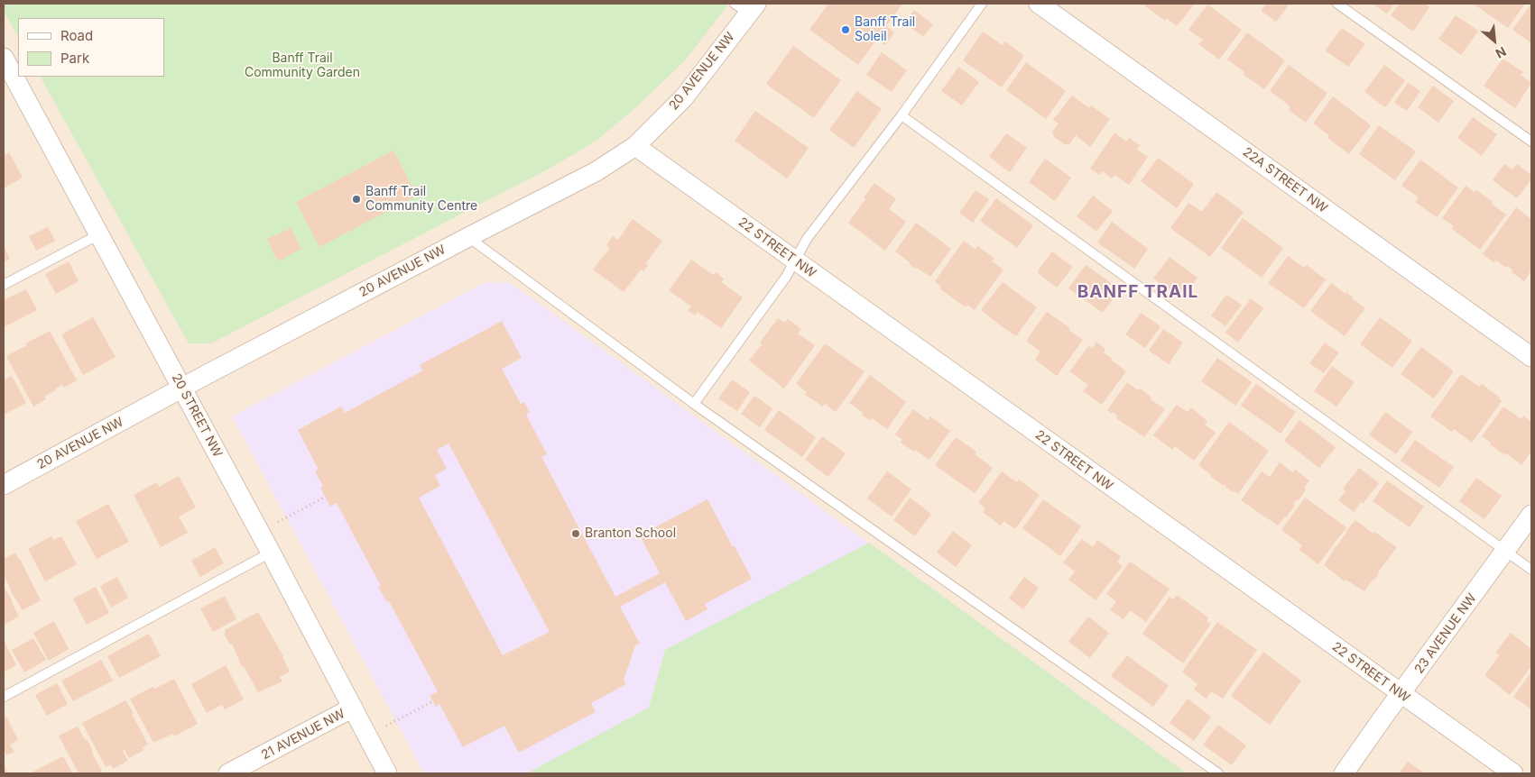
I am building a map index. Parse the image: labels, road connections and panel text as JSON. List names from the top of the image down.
{
  "streets": {
    "street": [
      "20 AVENUE NW",
      "22A STREET NW",
      "22 STREET NW",
      "20 STREET NW",
      "23 AVENUE NW",
      "21 AVENUE NW"
    ]
  },
  "crossings": [
    ["20 AVENUE NW", "22 STREET NW"],
    ["20 AVENUE NW", "20 STREET NW"],
    ["22 STREET NW", "23 AVENUE NW"],
    ["20 STREET NW", "21 AVENUE NW"]
  ],
  "districts": ["BANFF TRAIL"],
  "parks": ["Banff Trail Community Garden"],
  "places": ["Banff Trail Soleil", "Banff Trail Community Centre", "Branton School"],
  "legend": ["Road", "Park"],
  "north": "bottom right"
}
